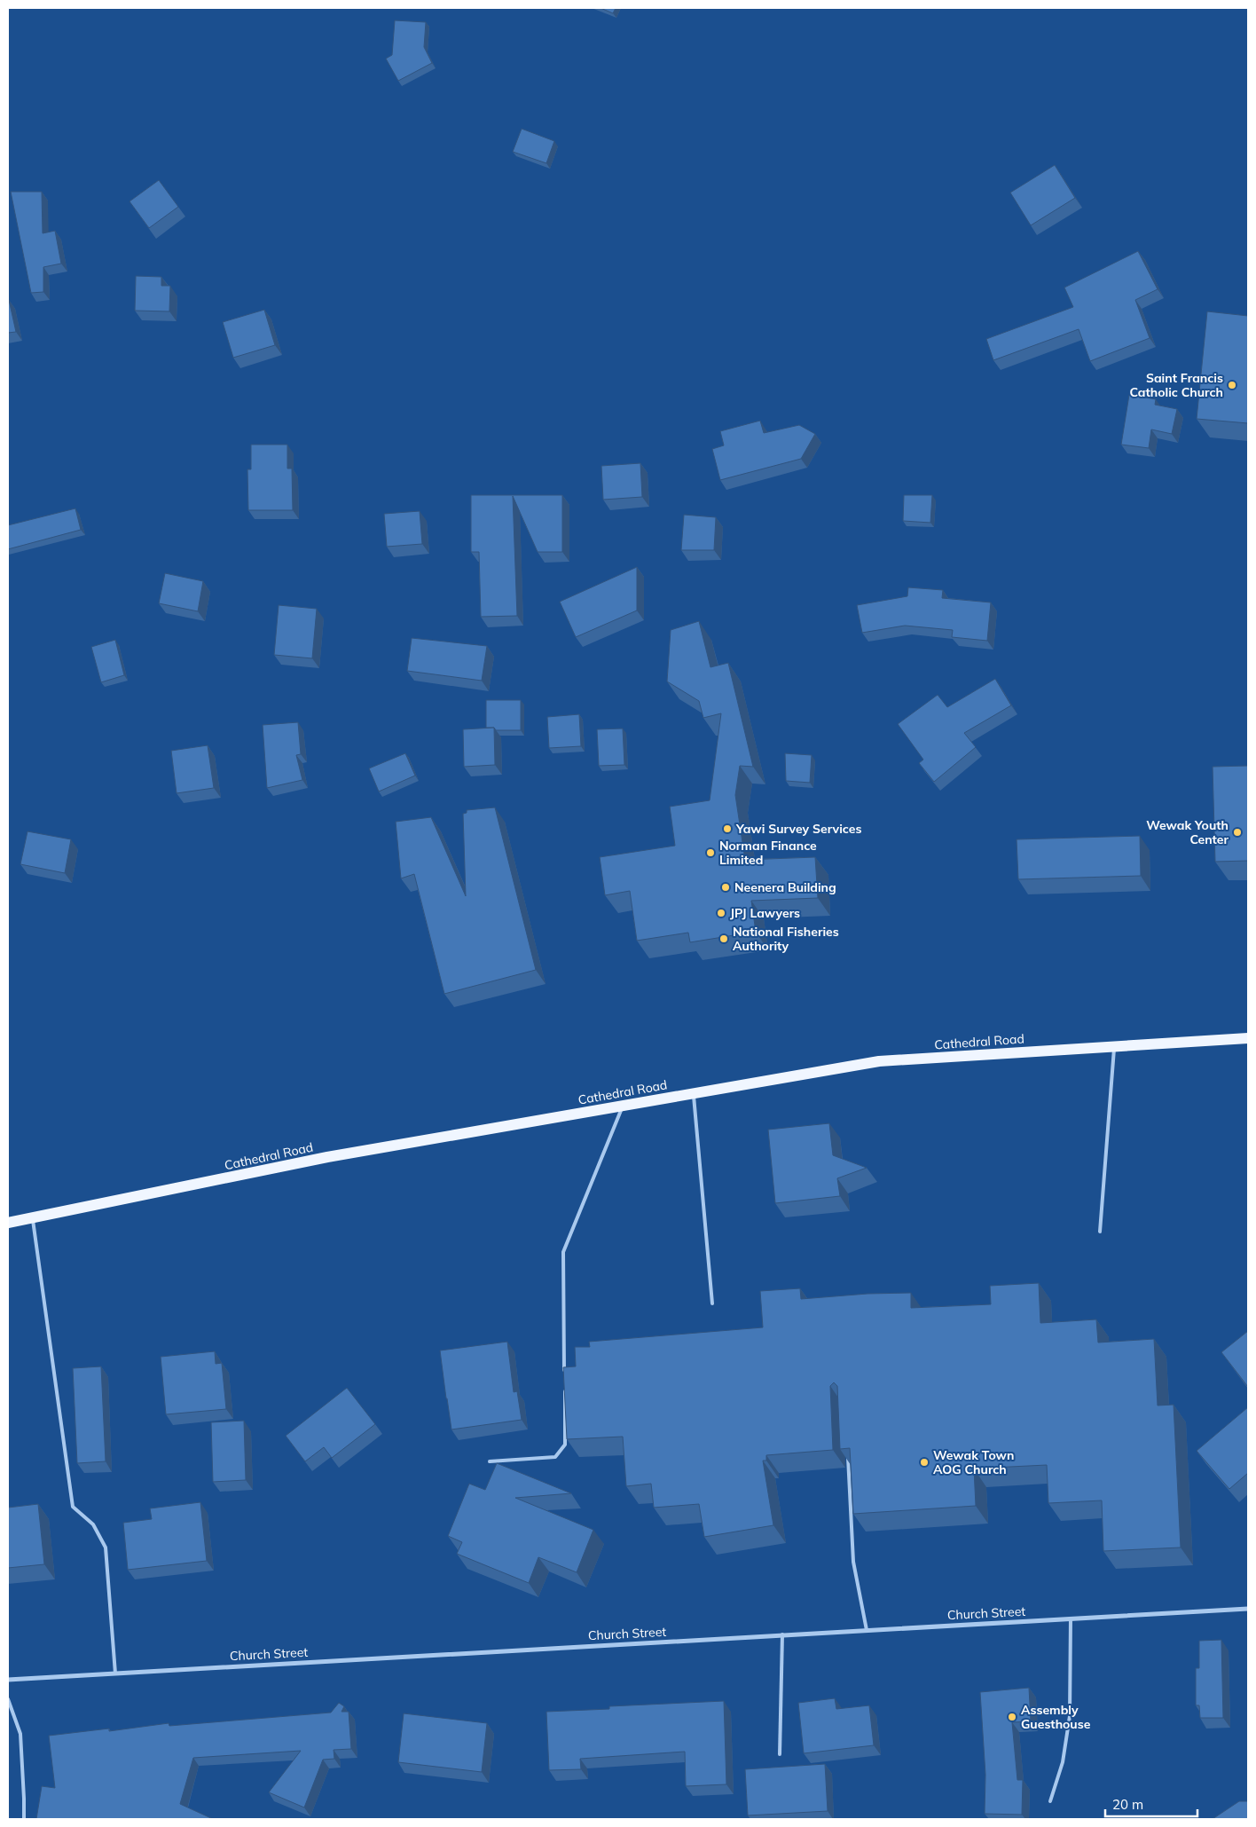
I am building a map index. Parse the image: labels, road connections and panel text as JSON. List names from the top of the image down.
{
  "streets": {
    "main road": ["Cathedral Road"],
    "street": ["Church Street"]
  },
  "places": [
    "Saint Francis Catholic Church",
    "Yawi Survey Services",
    "Wewak Youth Center",
    "Norman Finance Limited",
    "Neenera Building",
    "JPJ Lawyers",
    "National Fisheries Authority",
    "Wewak Town AOG Church",
    "Assembly Guesthouse"
  ],
  "scale_bar": "20 m"
}
